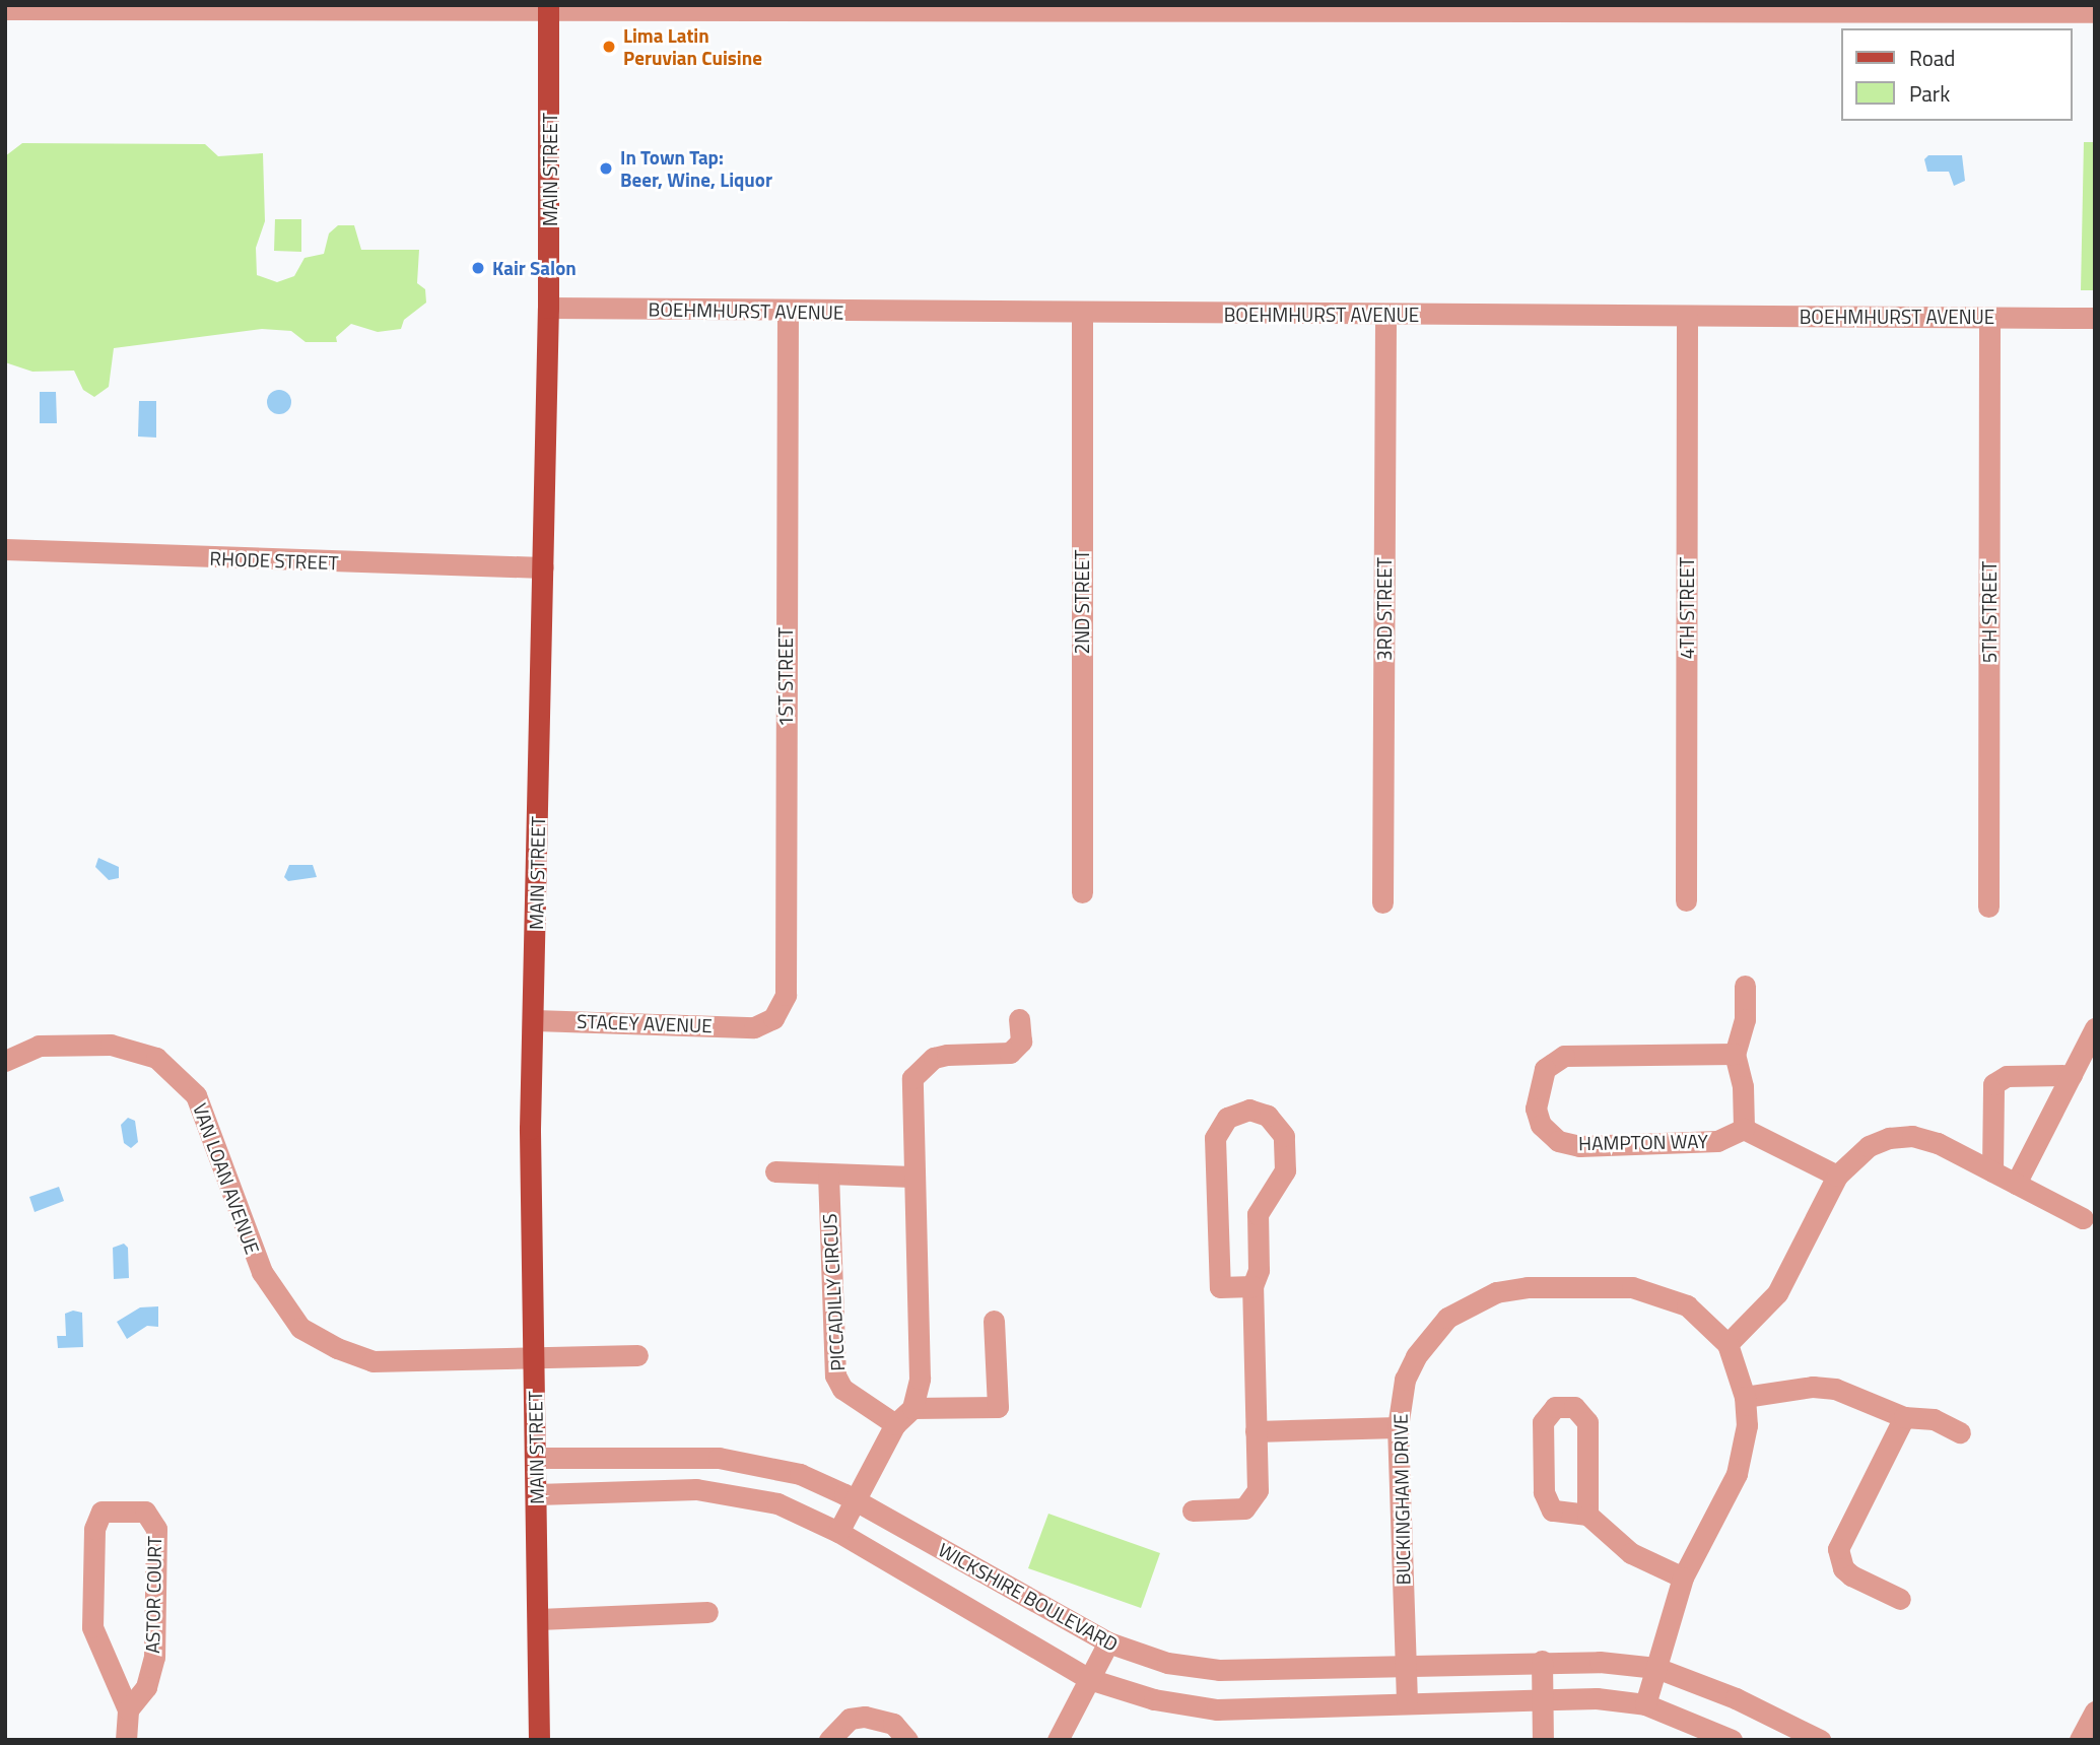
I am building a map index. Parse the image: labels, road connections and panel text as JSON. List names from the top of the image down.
{
  "streets": {
    "main road": ["MAIN STREET"],
    "street": [
      "BOEHMHURST AVENUE",
      "RHODE STREET",
      "2ND STREET",
      "4TH STREET",
      "3RD STREET",
      "5TH STREET",
      "1ST STREET",
      "STACEY AVENUE",
      "HAMPTON WAY",
      "VAN LOAN AVENUE",
      "PICCADILLY CIRCUS",
      "BUCKINGHAM DRIVE",
      "ASTOR COURT",
      "WICKSHIRE BOULEVARD"
    ]
  },
  "crossings": [
    ["MAIN STREET", "BOEHMHURST AVENUE"],
    ["MAIN STREET", "RHODE STREET"],
    ["MAIN STREET", "STACEY AVENUE"],
    ["MAIN STREET", "VAN LOAN AVENUE"],
    ["MAIN STREET", "WICKSHIRE BOULEVARD"],
    ["BOEHMHURST AVENUE", "2ND STREET"],
    ["BOEHMHURST AVENUE", "4TH STREET"],
    ["BOEHMHURST AVENUE", "3RD STREET"],
    ["BOEHMHURST AVENUE", "5TH STREET"],
    ["BOEHMHURST AVENUE", "1ST STREET"],
    ["1ST STREET", "STACEY AVENUE"],
    ["BUCKINGHAM DRIVE", "WICKSHIRE BOULEVARD"]
  ],
  "places": ["Lima Latin Peruvian Cuisine", "In Town Tap: Beer, Wine, Liquor", "Kair Salon"],
  "legend": ["Road", "Park"]
}
